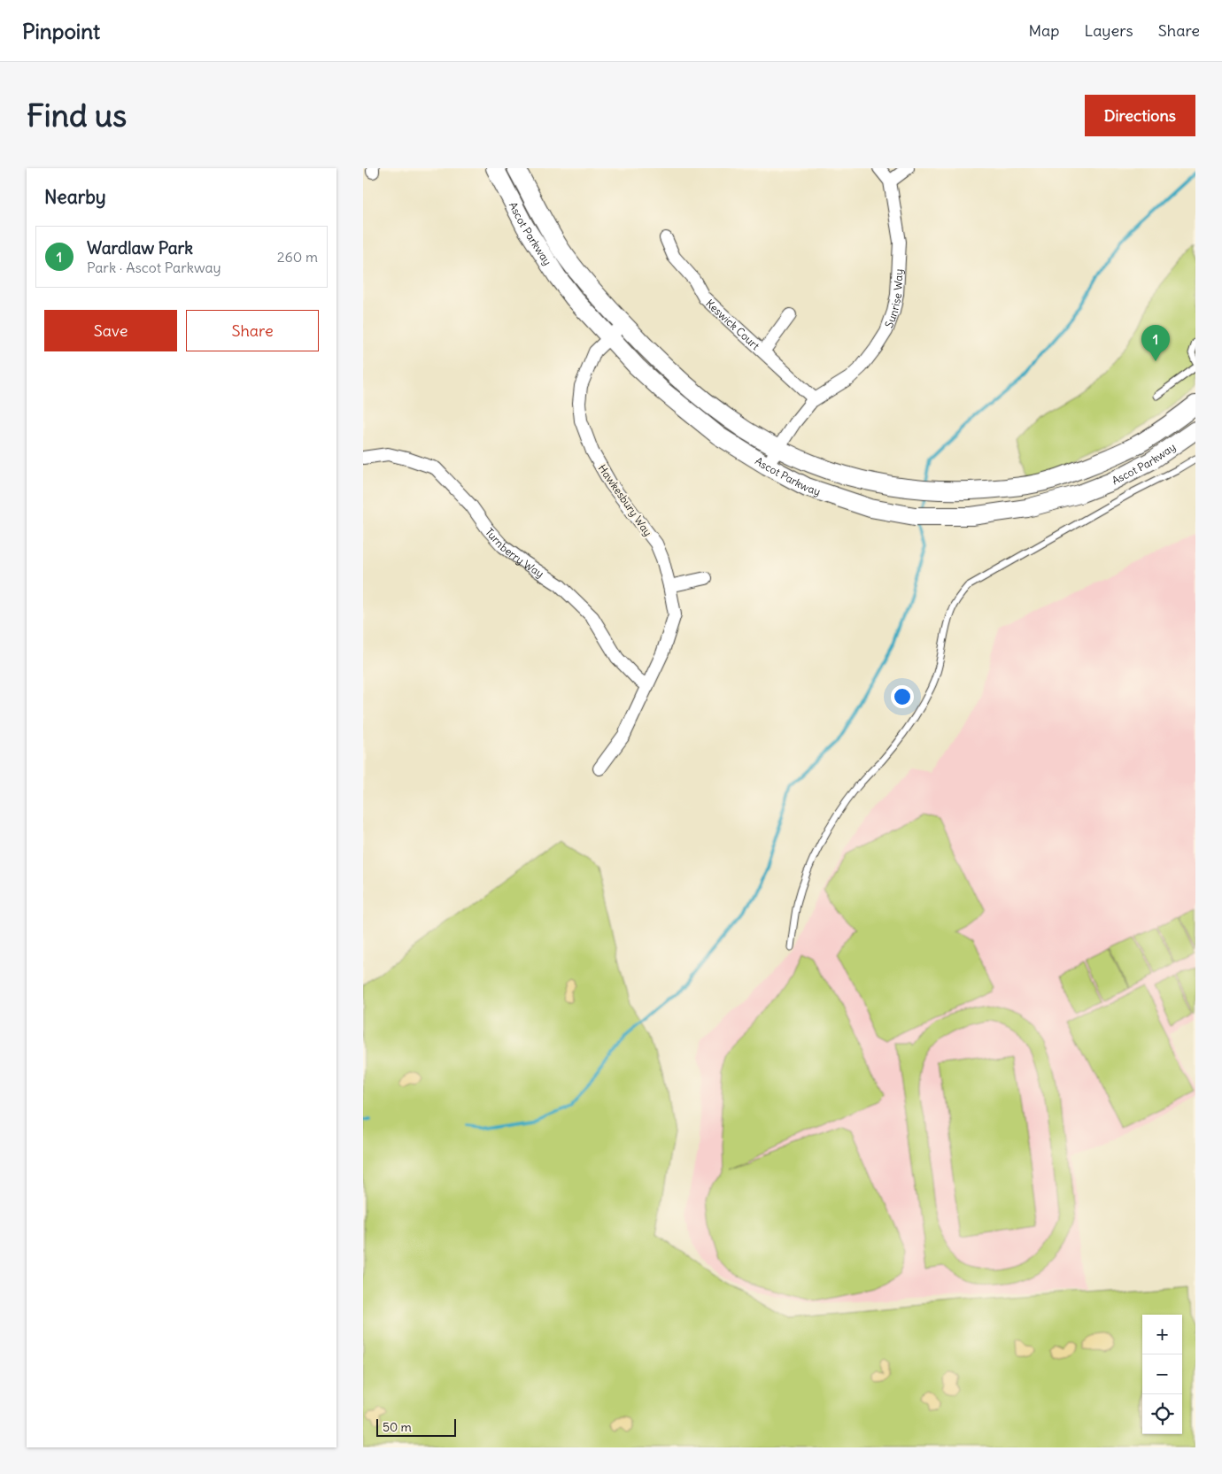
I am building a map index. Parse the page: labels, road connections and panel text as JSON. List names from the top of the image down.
{
  "streets": {
    "main road": ["Ascot Parkway"],
    "street": [
      "Sunrise Way",
      "Keswick Court",
      "Hawkesbury Way",
      "Turnberry Way"
    ]
  },
  "crossings": [
    ["Ascot Parkway", "Sunrise Way"],
    ["Ascot Parkway", "Hawkesbury Way"],
    ["Sunrise Way", "Keswick Court"],
    ["Hawkesbury Way", "Turnberry Way"]
  ],
  "scale_bar": "50 m",
  "page": {
    "header": "Pinpoint",
    "nav": ["Map", "Layers", "Share"],
    "buttons": [
      "Directions",
      ["Save", "Share"]
    ],
    "title": "Find us",
    "heading": "Nearby",
    "list": [
      {
        "mark": "1",
        "name": "Wardlaw Park",
        "note": "Park · Ascot Parkway",
        "value": "260 m"
      }
    ],
    "pins": "1",
    "map_buttons": ["+", "−"],
    "scale": "50 m"
  }
}
